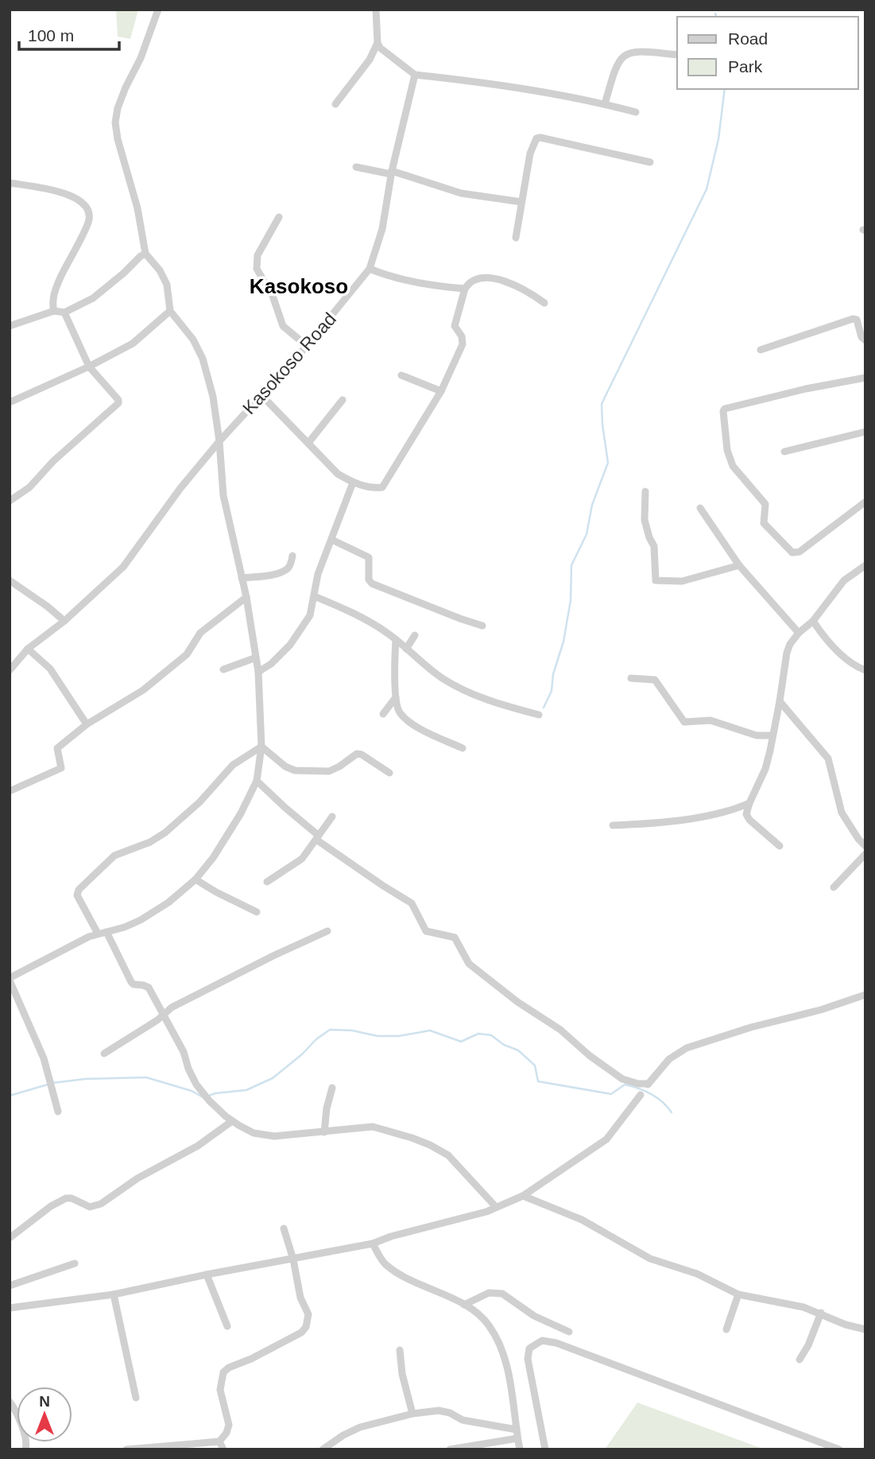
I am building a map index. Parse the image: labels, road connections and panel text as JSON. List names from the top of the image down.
{
  "streets": {
    "street": ["Kasokoso Road"]
  },
  "districts": ["Kasokoso"],
  "legend": ["Road", "Park"],
  "scale_bar": "100 m",
  "north": "top"
}
